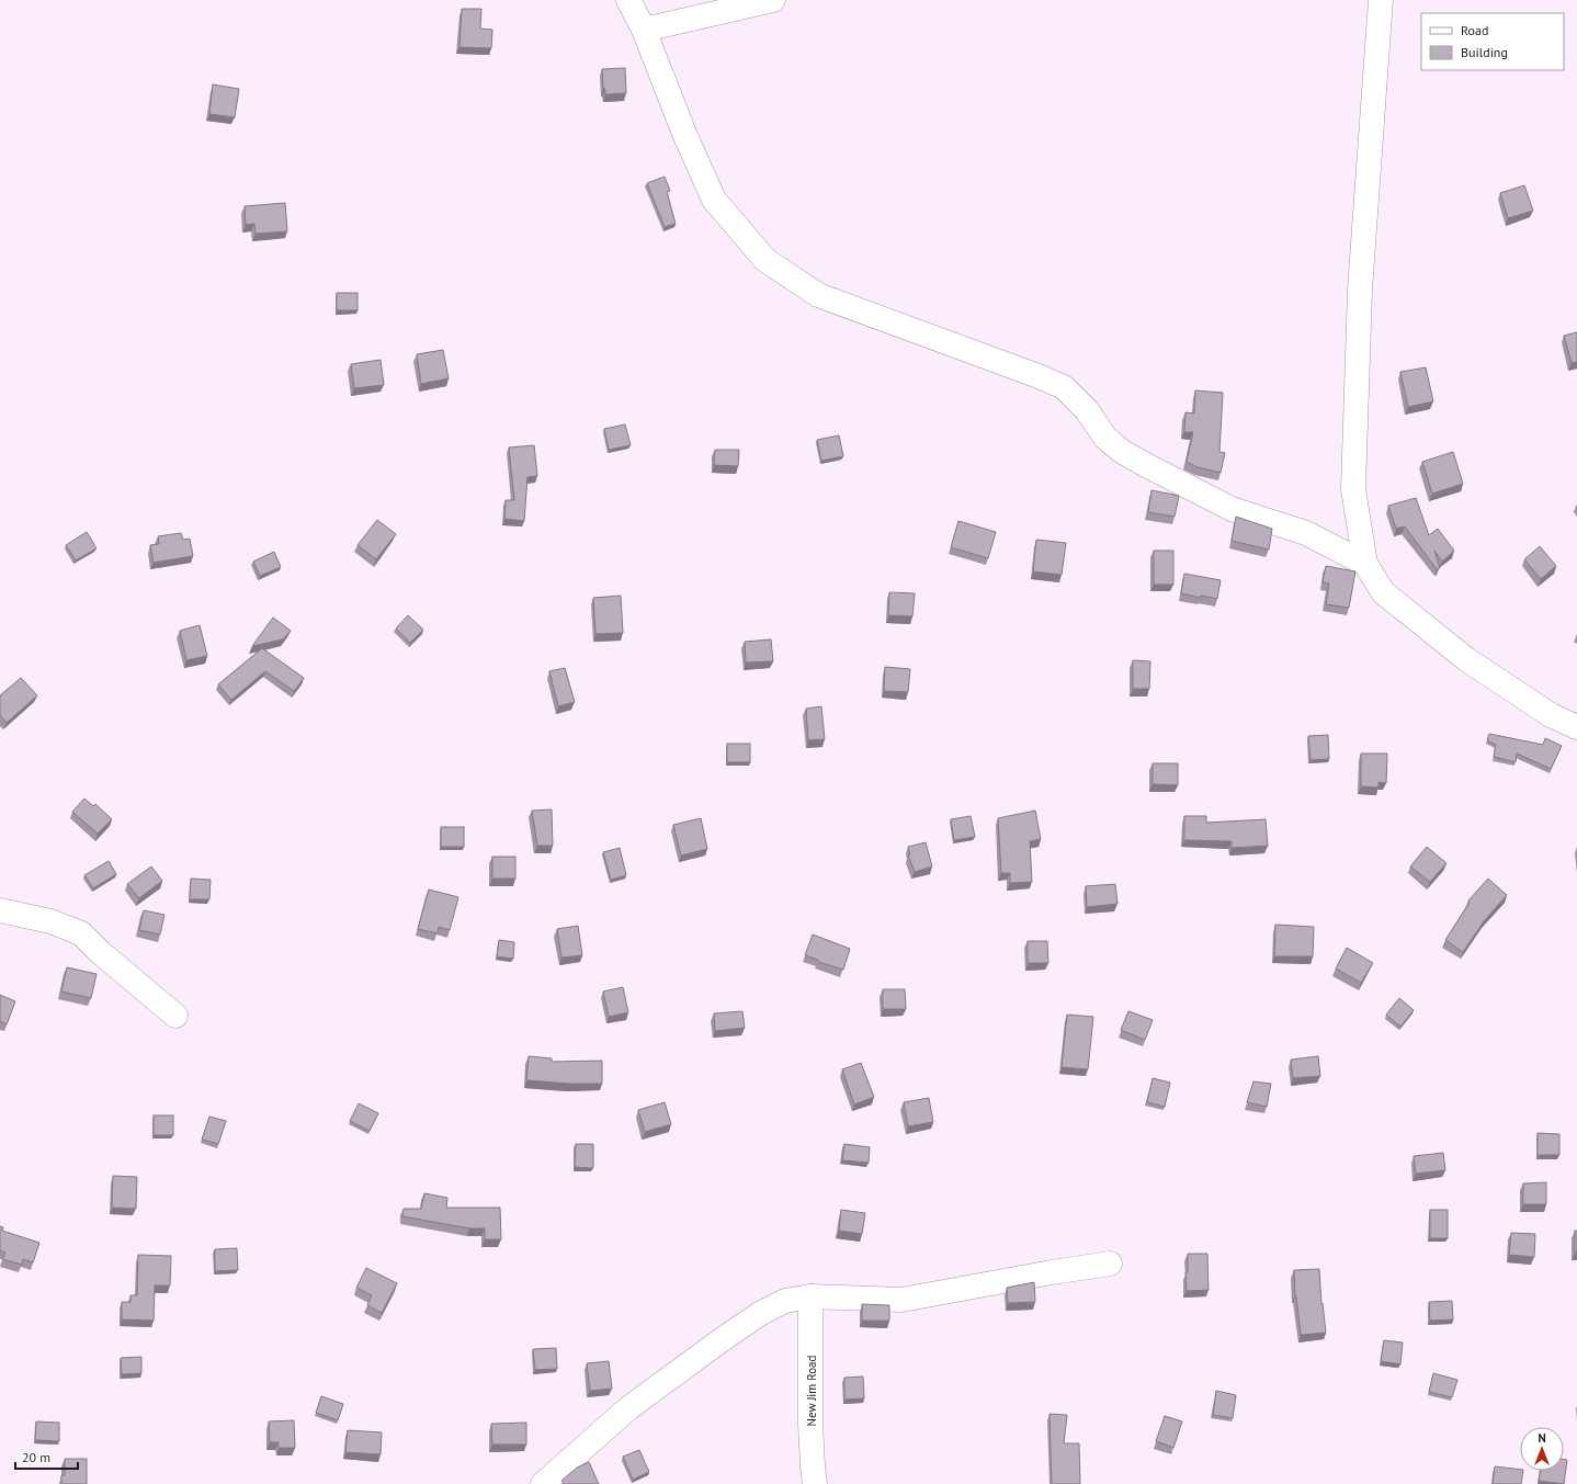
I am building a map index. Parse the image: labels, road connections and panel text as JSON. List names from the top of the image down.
{
  "streets": {
    "street": ["New Jim Road"]
  },
  "legend": ["Road", "Building"],
  "scale_bar": "20 m",
  "north": "top"
}
